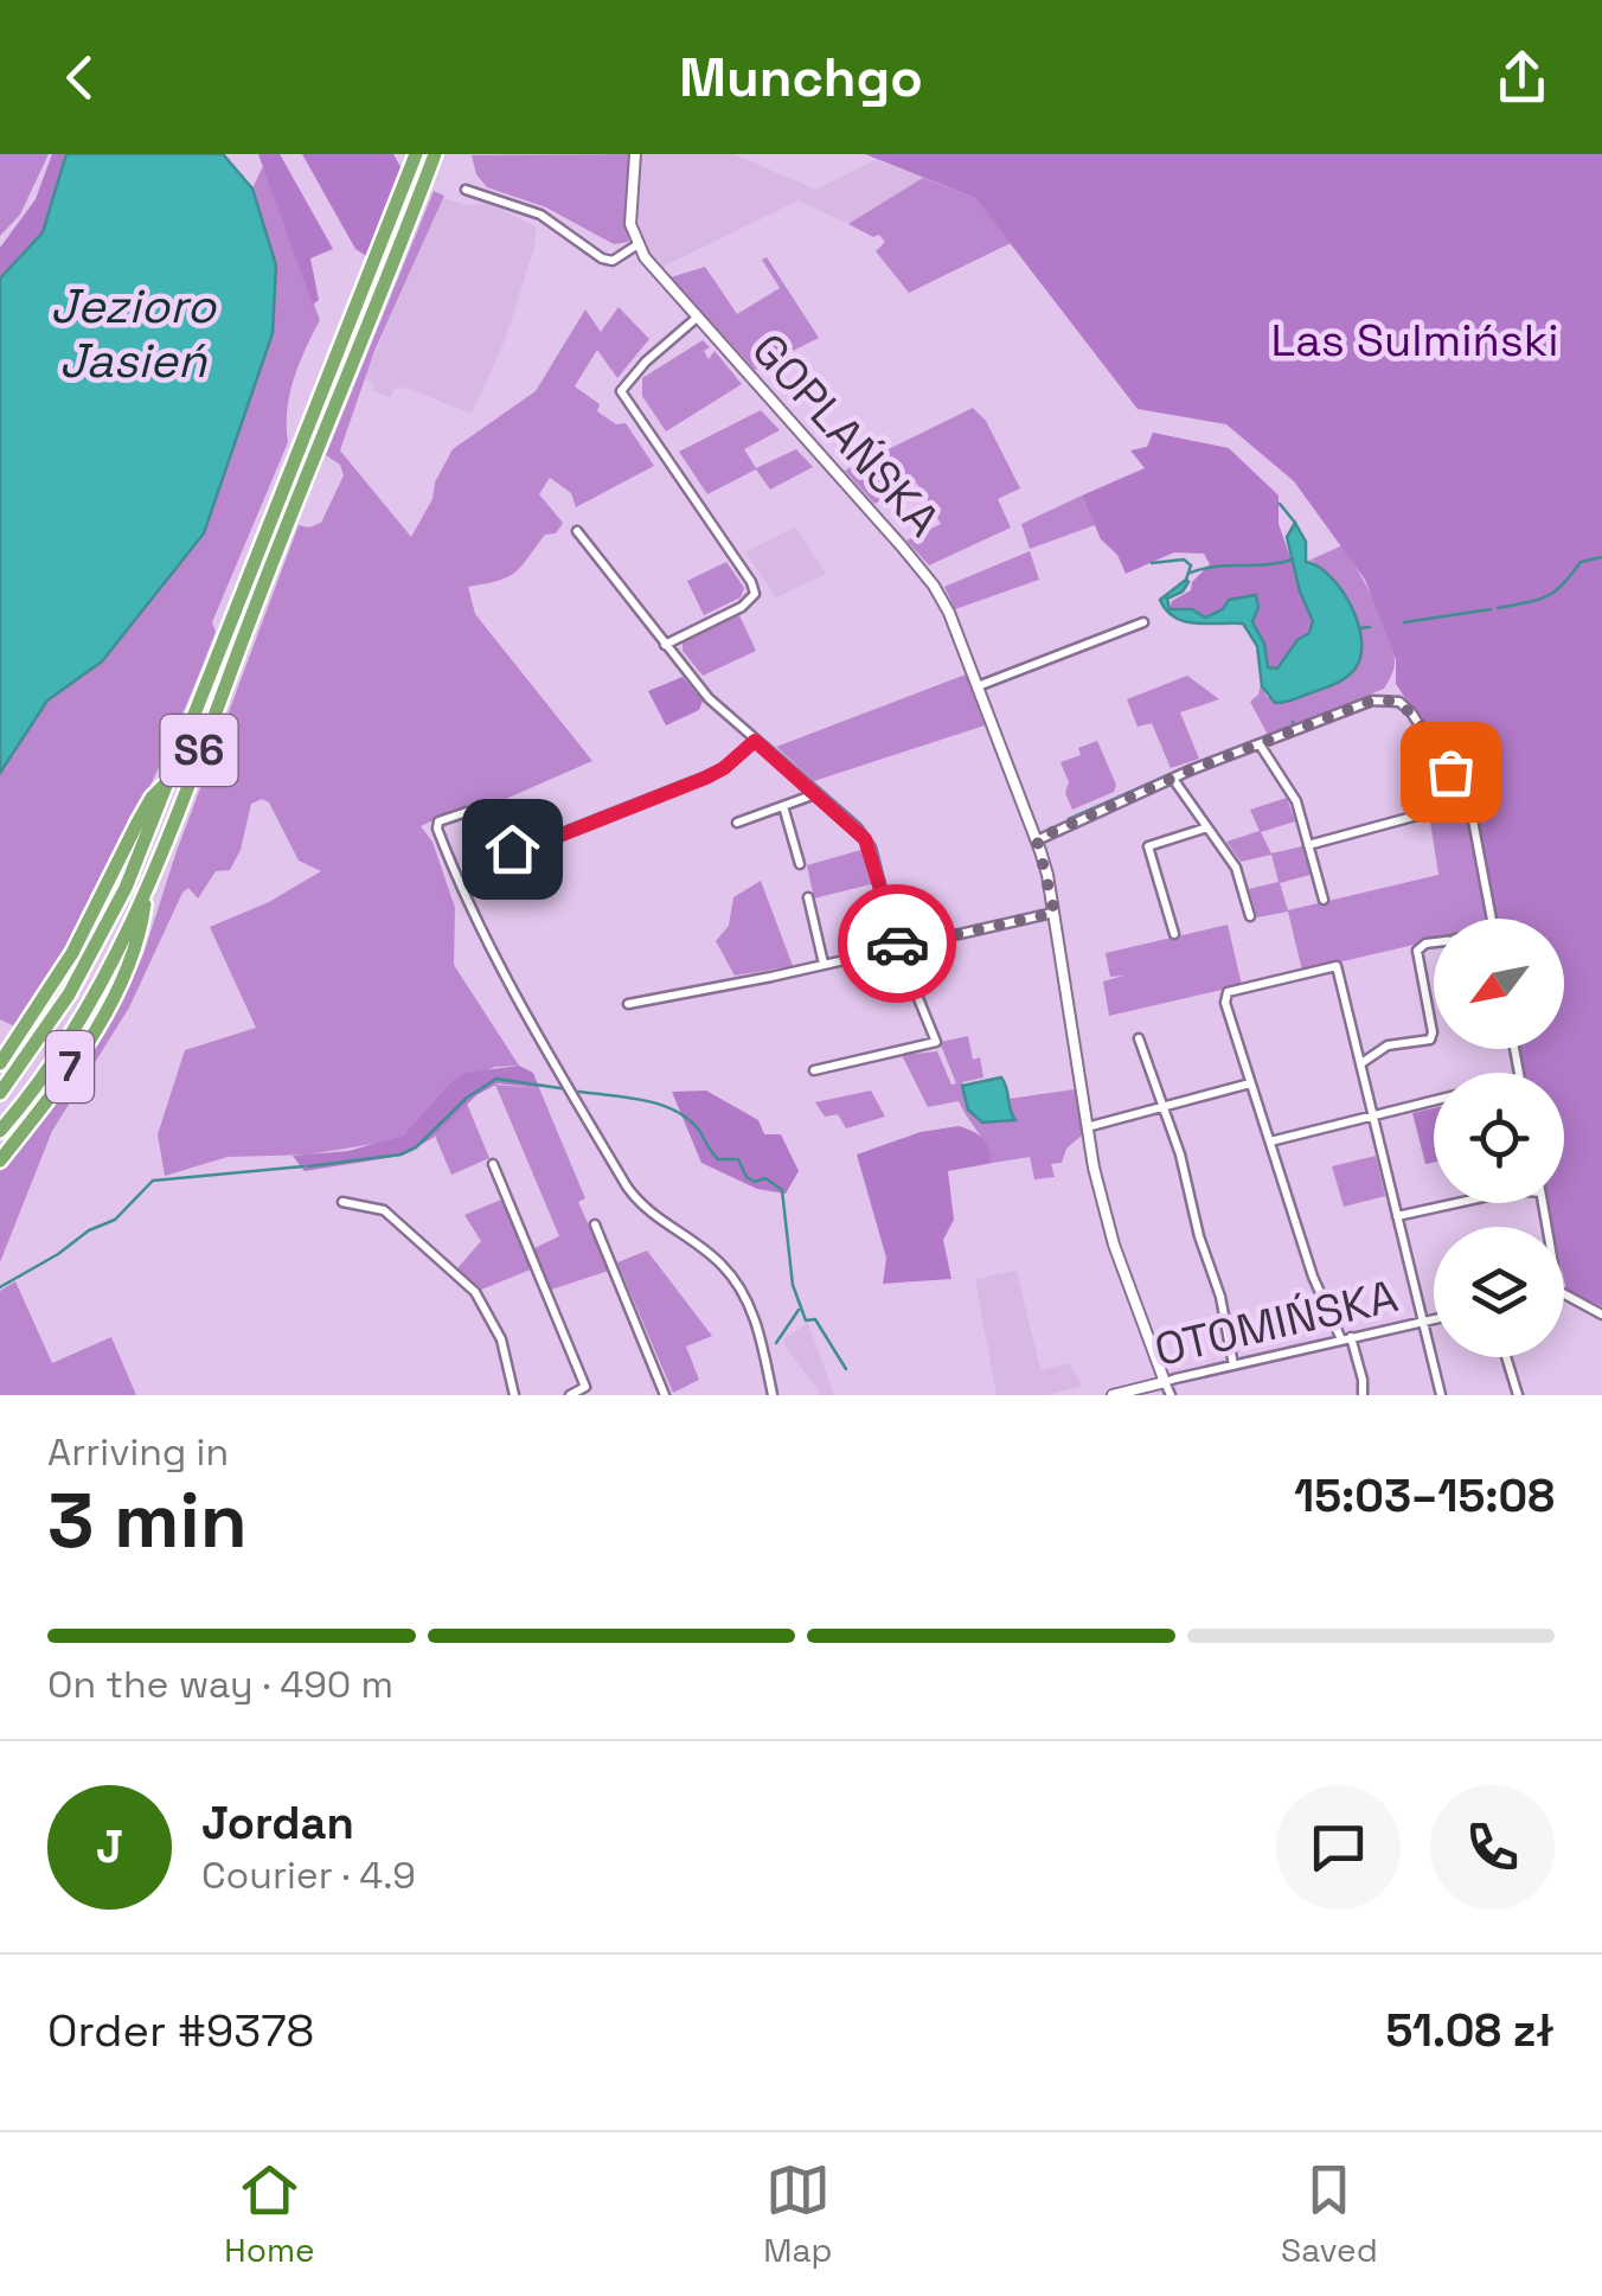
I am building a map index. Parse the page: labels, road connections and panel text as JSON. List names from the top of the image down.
{
  "streets": {
    "highway": ["S6", "7"],
    "street": ["GOPLAŃSKA", "OTOMIŃSKA"]
  },
  "crossings": [
    ["GOPLAŃSKA", "OTOMIŃSKA"],
    ["S6", "7"]
  ],
  "water": ["Jezioro Jasień"],
  "parks": ["Las Sulmiński"],
  "north": "bottom left",
  "page": {
    "header": "Munchgo",
    "heading": ["3 min", "Arriving in", "15:03–15:08"],
    "panel": [
      "Jordan",
      "Courier · 4.9",
      "Order #9378",
      "51.08 zł"
    ],
    "bar": "On the way · 490 m",
    "round": "J",
    "tabs": ["Home", "Map", "Saved"]
  }
}
